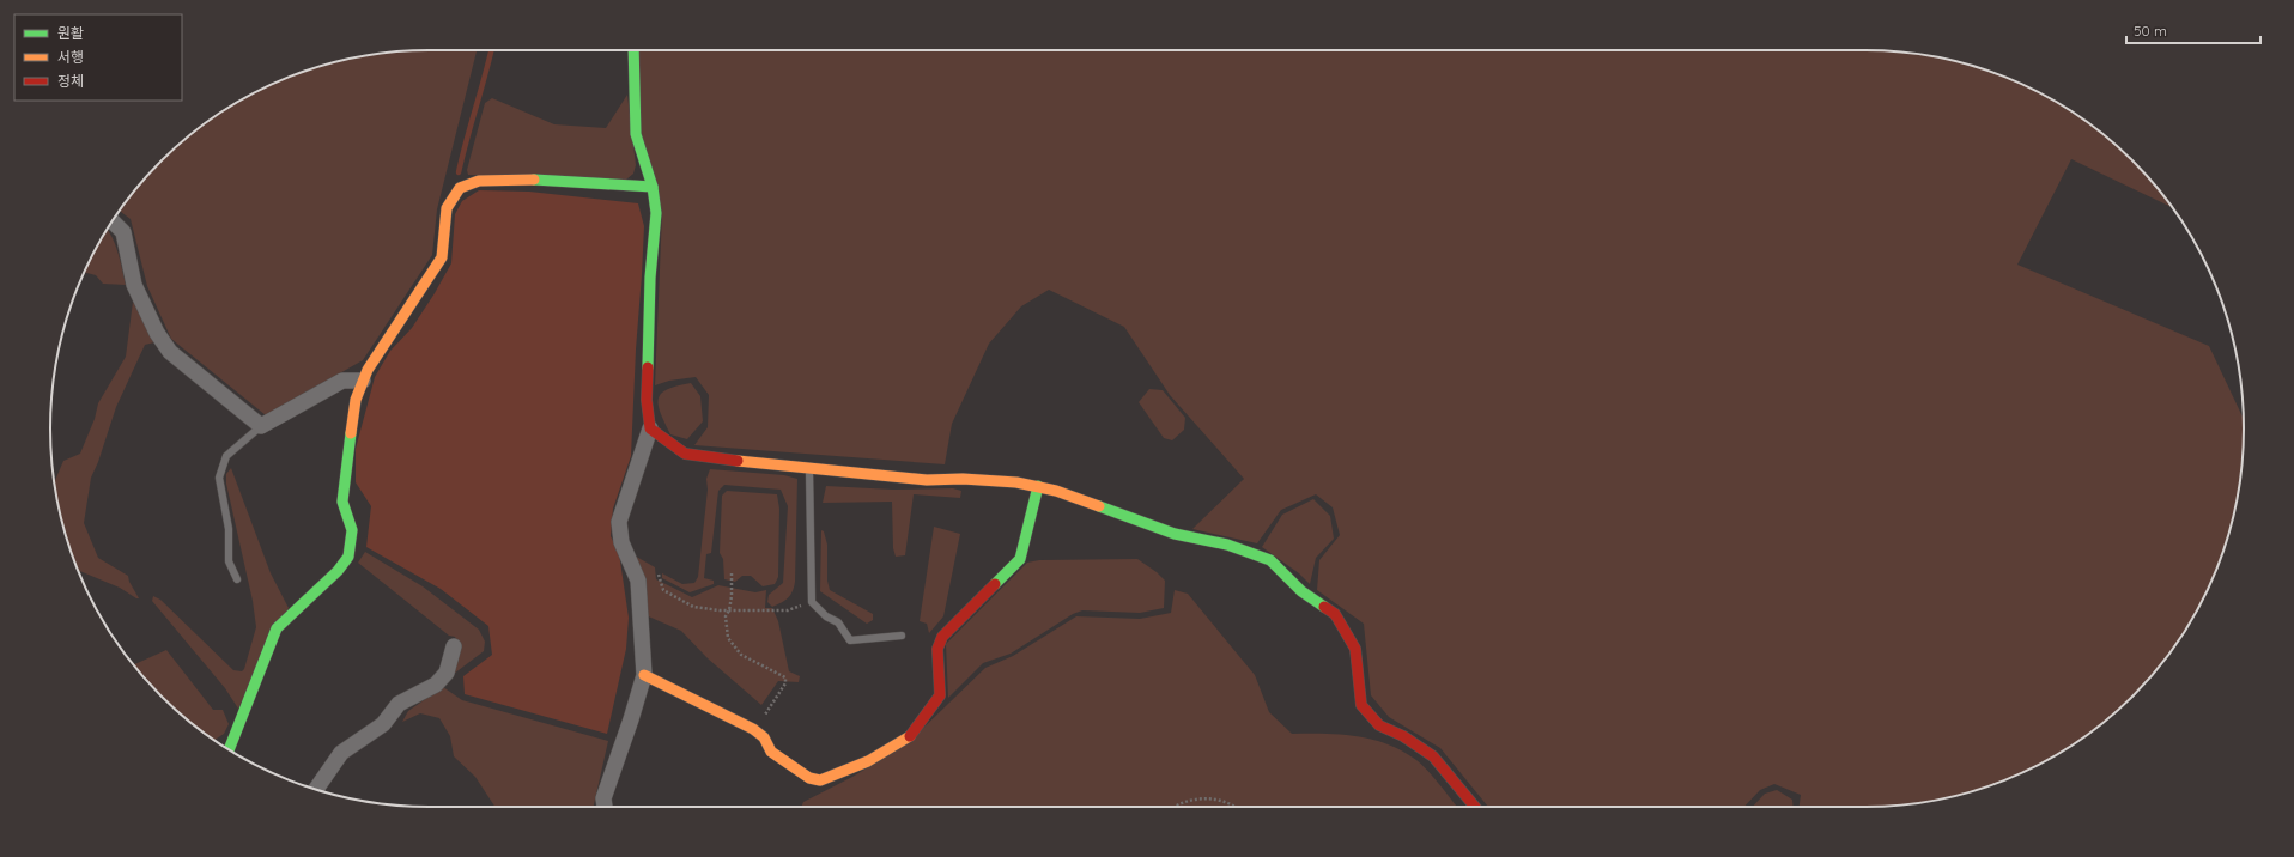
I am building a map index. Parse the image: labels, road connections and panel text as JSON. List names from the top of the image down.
{
  "legend": ["원활", "서행", "정체"],
  "scale_bar": "50 m"
}
